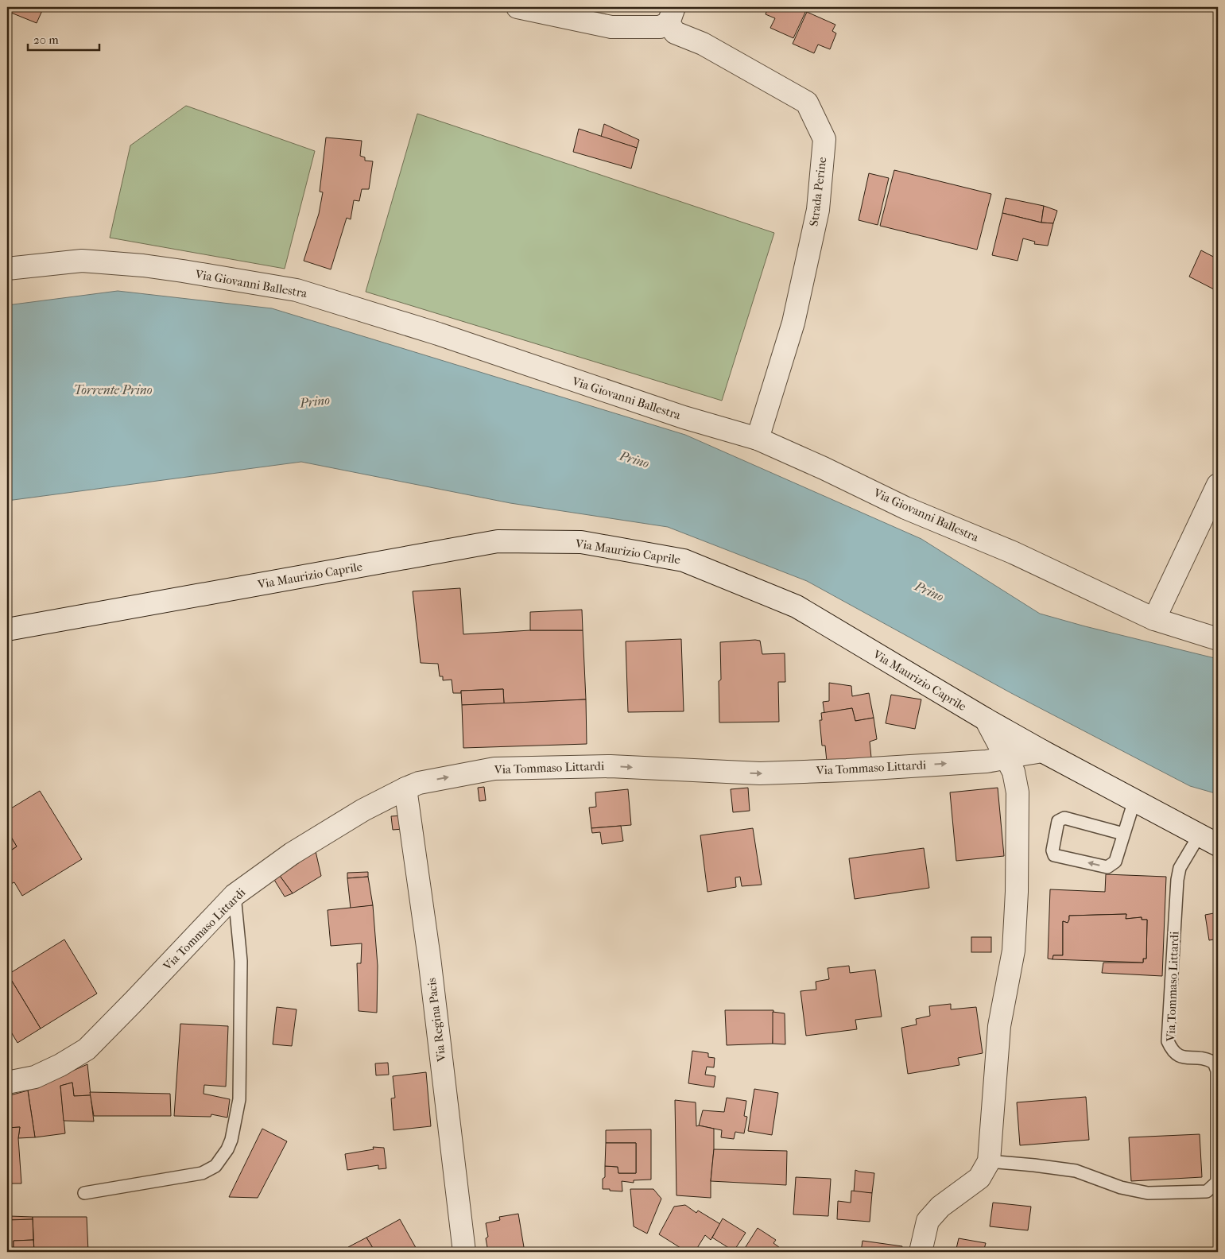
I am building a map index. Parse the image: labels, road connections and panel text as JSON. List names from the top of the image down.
{
  "streets": {
    "street": [
      "Strada Perine",
      "Via Giovanni Ballestra",
      "Via Maurizio Caprile",
      "Via Tommaso Littardi",
      "Via Regina Pacis"
    ]
  },
  "crossings": [
    ["Strada Perine", "Via Giovanni Ballestra"],
    ["Via Maurizio Caprile", "Via Tommaso Littardi"],
    ["Via Tommaso Littardi", "Via Regina Pacis"]
  ],
  "water": ["Torrente Prino", "Prino"],
  "scale_bar": "20 m"
}
